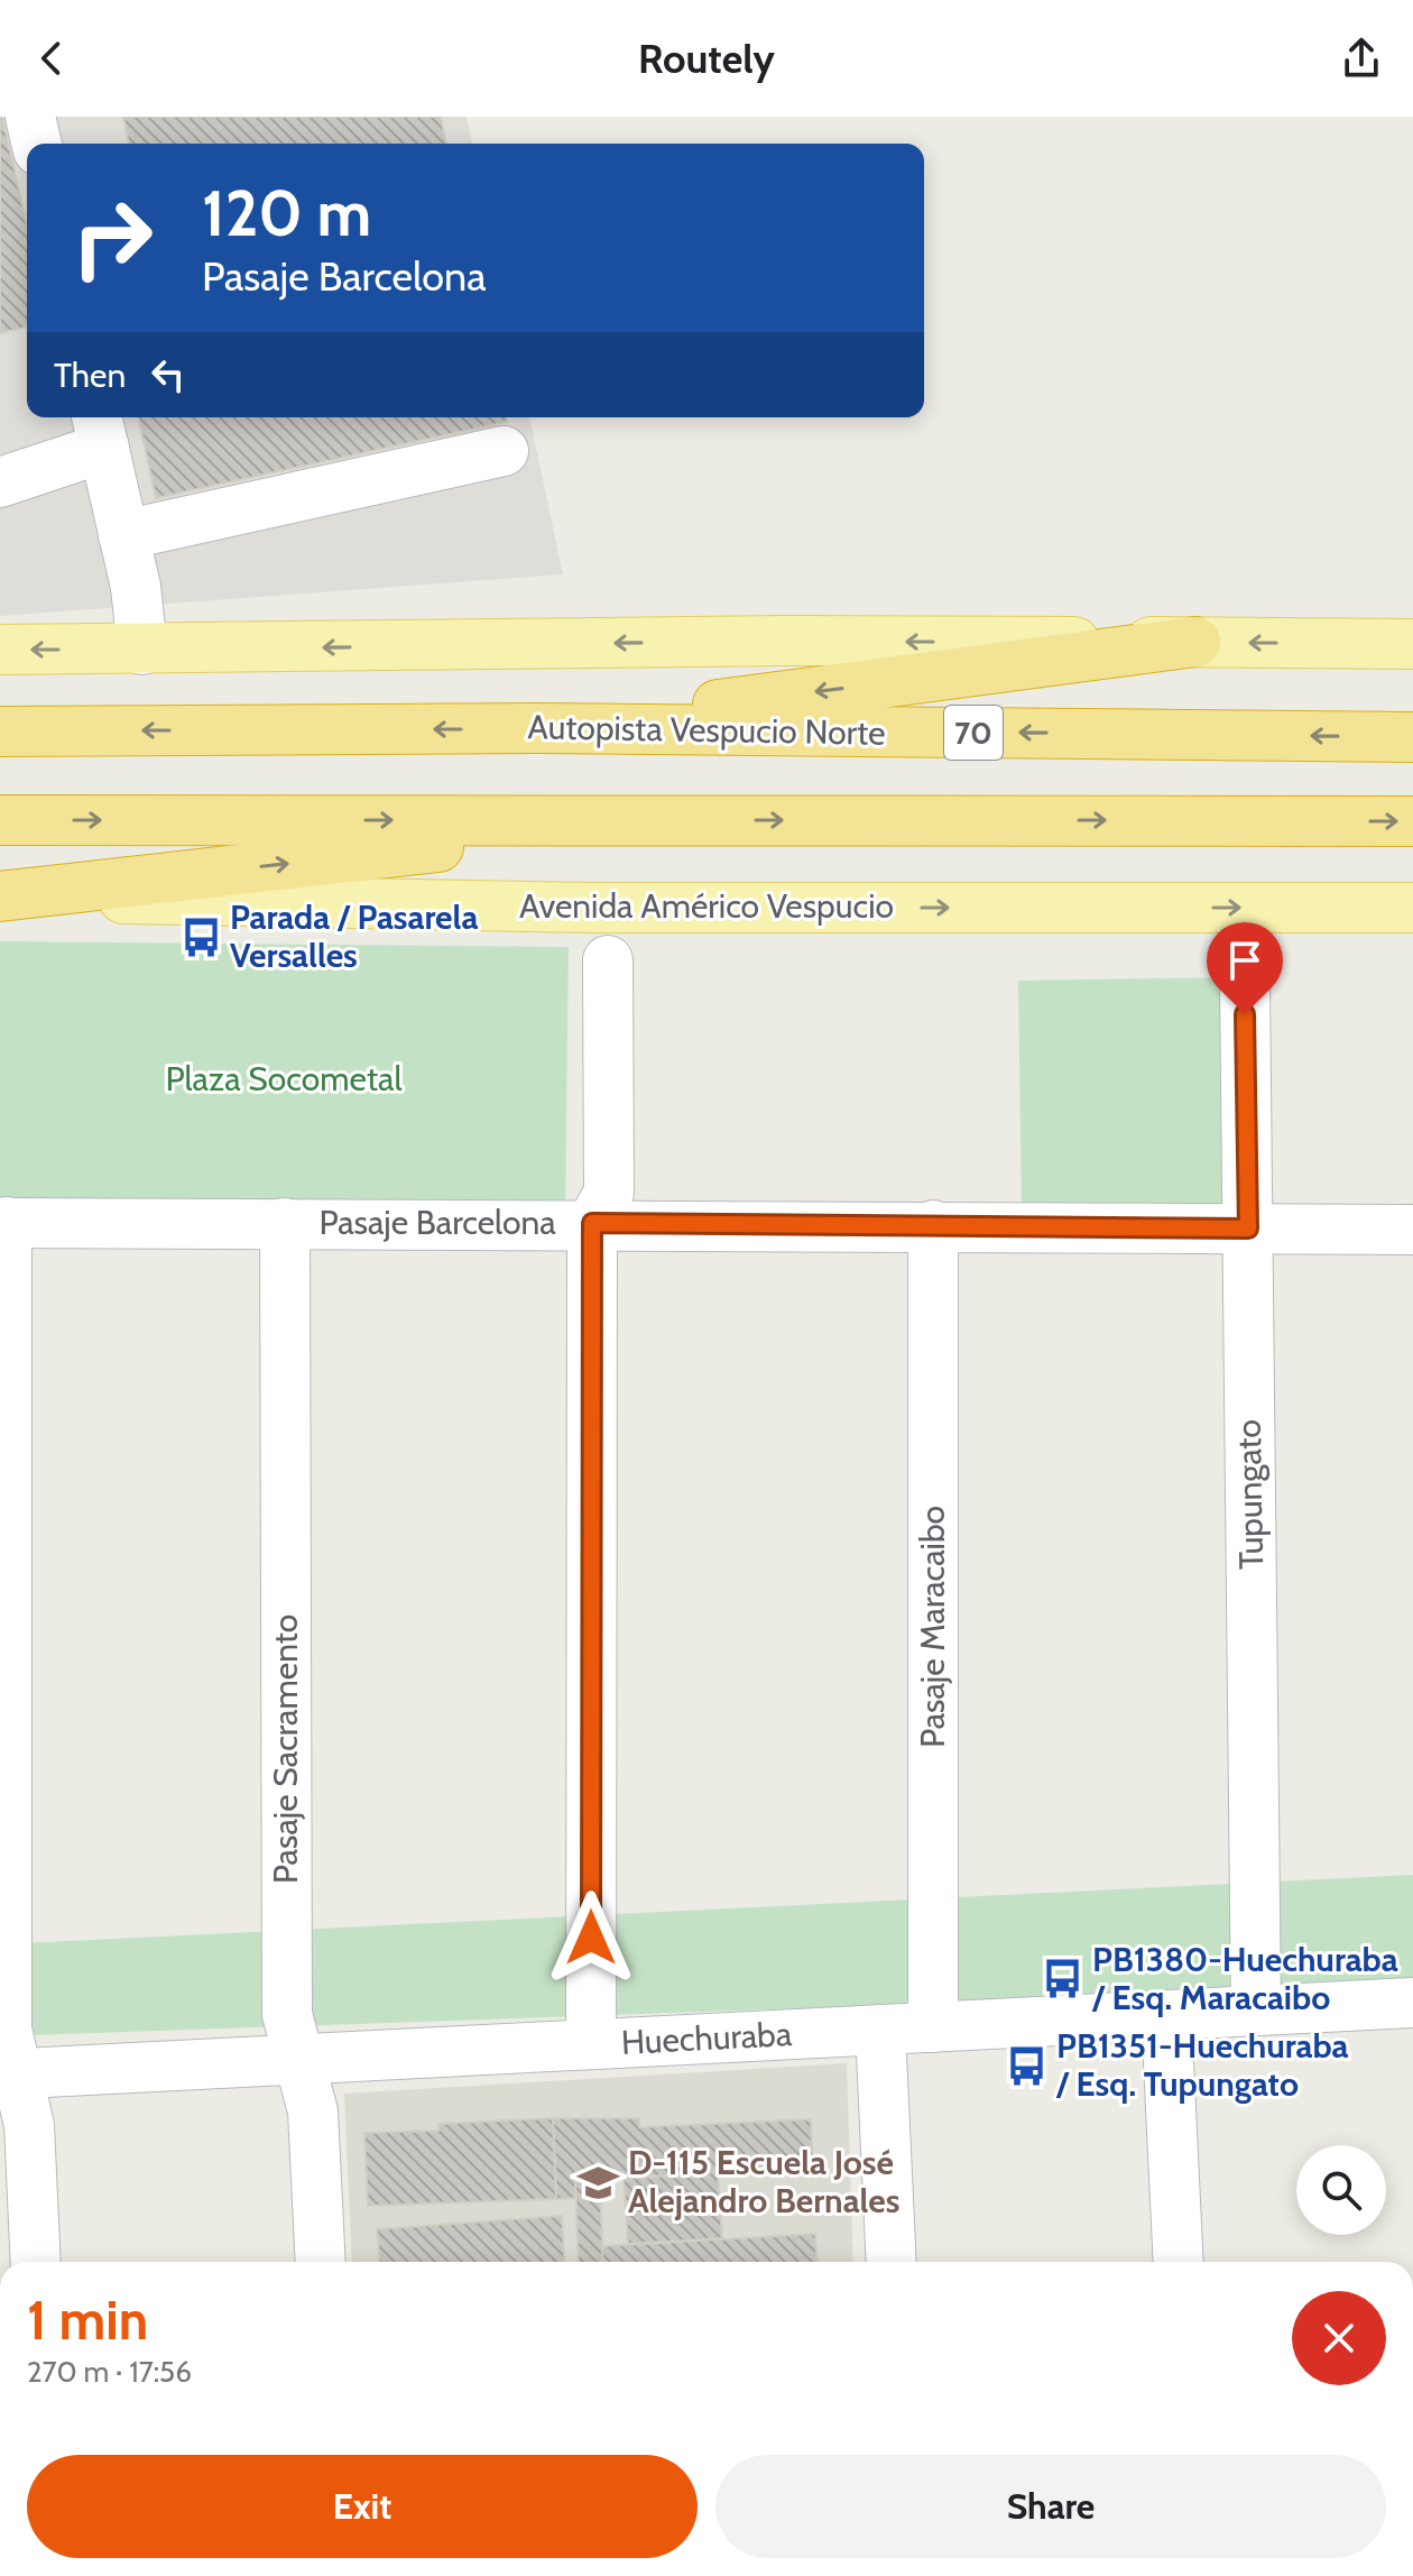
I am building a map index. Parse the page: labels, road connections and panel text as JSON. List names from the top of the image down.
{
  "streets": {
    "highway": ["Autopista Vespucio Norte", "70"],
    "main road": ["Avenida Américo Vespucio"],
    "street": [
      "Pasaje Barcelona",
      "Tupungato",
      "Pasaje Maracaibo",
      "Pasaje Sacramento",
      "Huechuraba"
    ]
  },
  "crossings": [
    ["Pasaje Barcelona", "Tupungato"],
    ["Pasaje Barcelona", "Pasaje Maracaibo"],
    ["Pasaje Barcelona", "Pasaje Sacramento"],
    ["Tupungato", "Huechuraba"],
    ["Pasaje Maracaibo", "Huechuraba"],
    ["Pasaje Sacramento", "Huechuraba"]
  ],
  "parks": ["Plaza Socometal"],
  "places": {
    "bus stop": ["Parada / Pasarela Versalles", "PB1380-Huechuraba / Esq. Maracaibo", "PB1351-Huechuraba / Esq. Tupungato"],
    "school or university": ["D-115 Escuela José Alejandro Bernales"]
  },
  "page": {
    "header": "Routely",
    "turn": ["120 m", "Pasaje Barcelona"],
    "then": "Then",
    "heading": ["1 min", "270 m · 17:56"],
    "buttons": ["Exit", "Share"]
  }
}
